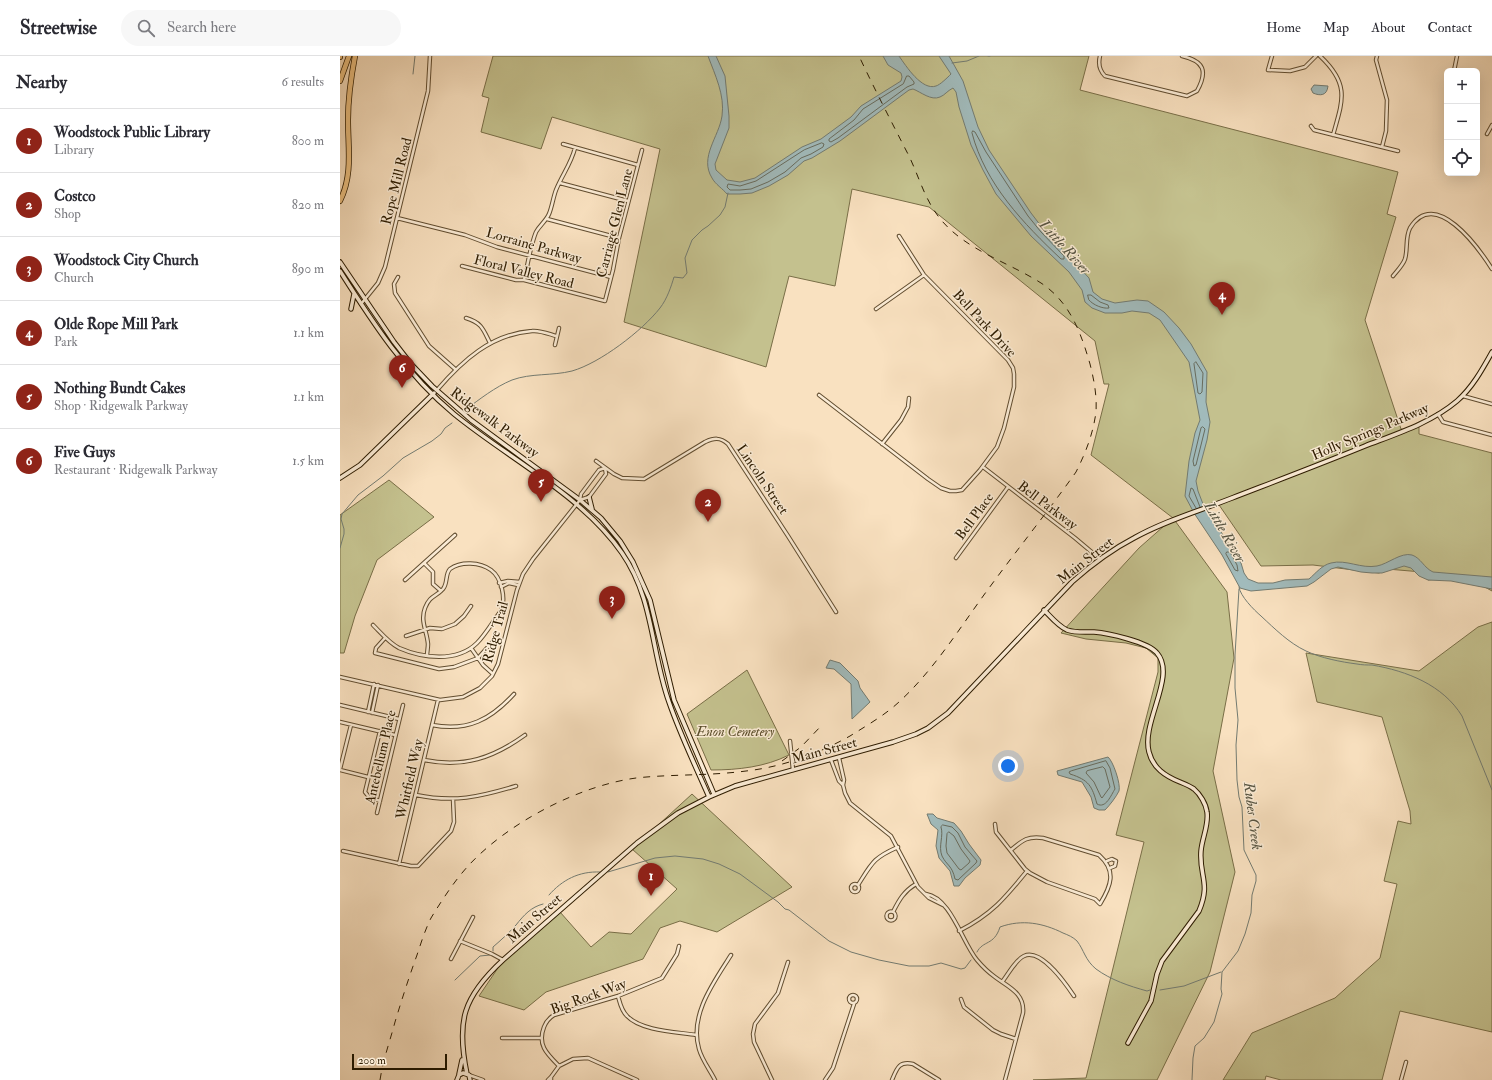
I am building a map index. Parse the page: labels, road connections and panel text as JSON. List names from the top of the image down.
{
  "streets": {
    "main road": ["Ridgewalk Parkway", "Holly Springs Parkway", "Main Street"],
    "street": [
      "Rope Mill Road",
      "Carriage Glen Lane",
      "Lorraine Parkway",
      "Floral Valley Road",
      "Bell Park Drive",
      "Lincoln Street",
      "Bell Parkway",
      "Bell Place",
      "Ridge Trail",
      "Antebellum Place",
      "Whitfield Way",
      "Big Rock Way"
    ]
  },
  "crossings": [
    ["Rope Mill Road", "Lorraine Parkway"],
    ["Rope Mill Road", "Ridgewalk Parkway"],
    ["Carriage Glen Lane", "Lorraine Parkway"],
    ["Carriage Glen Lane", "Floral Valley Road"],
    ["Bell Park Drive", "Bell Parkway"],
    ["Ridgewalk Parkway", "Main Street"],
    ["Ridgewalk Parkway", "Ridge Trail"],
    ["Holly Springs Parkway", "Main Street"],
    ["Lincoln Street", "Ridge Trail"],
    ["Bell Parkway", "Bell Place"],
    ["Bell Parkway", "Main Street"],
    ["Ridge Trail", "Whitfield Way"]
  ],
  "water": ["Little River", "Rubes Creek"],
  "parks": ["Enon Cemetery"],
  "scale_bar": "200 m",
  "page": {
    "header": "Streetwise",
    "search": "Search here",
    "nav": [
      "Home",
      "Map",
      "About",
      "Contact"
    ],
    "heading": ["Nearby", "6 results"],
    "map_buttons": ["+", "−"],
    "list": [
      {
        "mark": "1",
        "name": "Woodstock Public Library",
        "note": "Library",
        "value": "800 m"
      },
      {
        "mark": "2",
        "name": "Costco",
        "note": "Shop",
        "value": "820 m"
      },
      {
        "mark": "3",
        "name": "Woodstock City Church",
        "note": "Church",
        "value": "890 m"
      },
      {
        "mark": "4",
        "name": "Olde Rope Mill Park",
        "note": "Park",
        "value": "1.1 km"
      },
      {
        "mark": "5",
        "name": "Nothing Bundt Cakes",
        "note": "Shop · Ridgewalk Parkway",
        "value": "1.1 km"
      },
      {
        "mark": "6",
        "name": "Five Guys",
        "note": "Restaurant · Ridgewalk Parkway",
        "value": "1.5 km"
      }
    ],
    "pins": [
      "4",
      "6",
      "5",
      "2",
      "3",
      "1"
    ],
    "scale": "200 m"
  }
}
